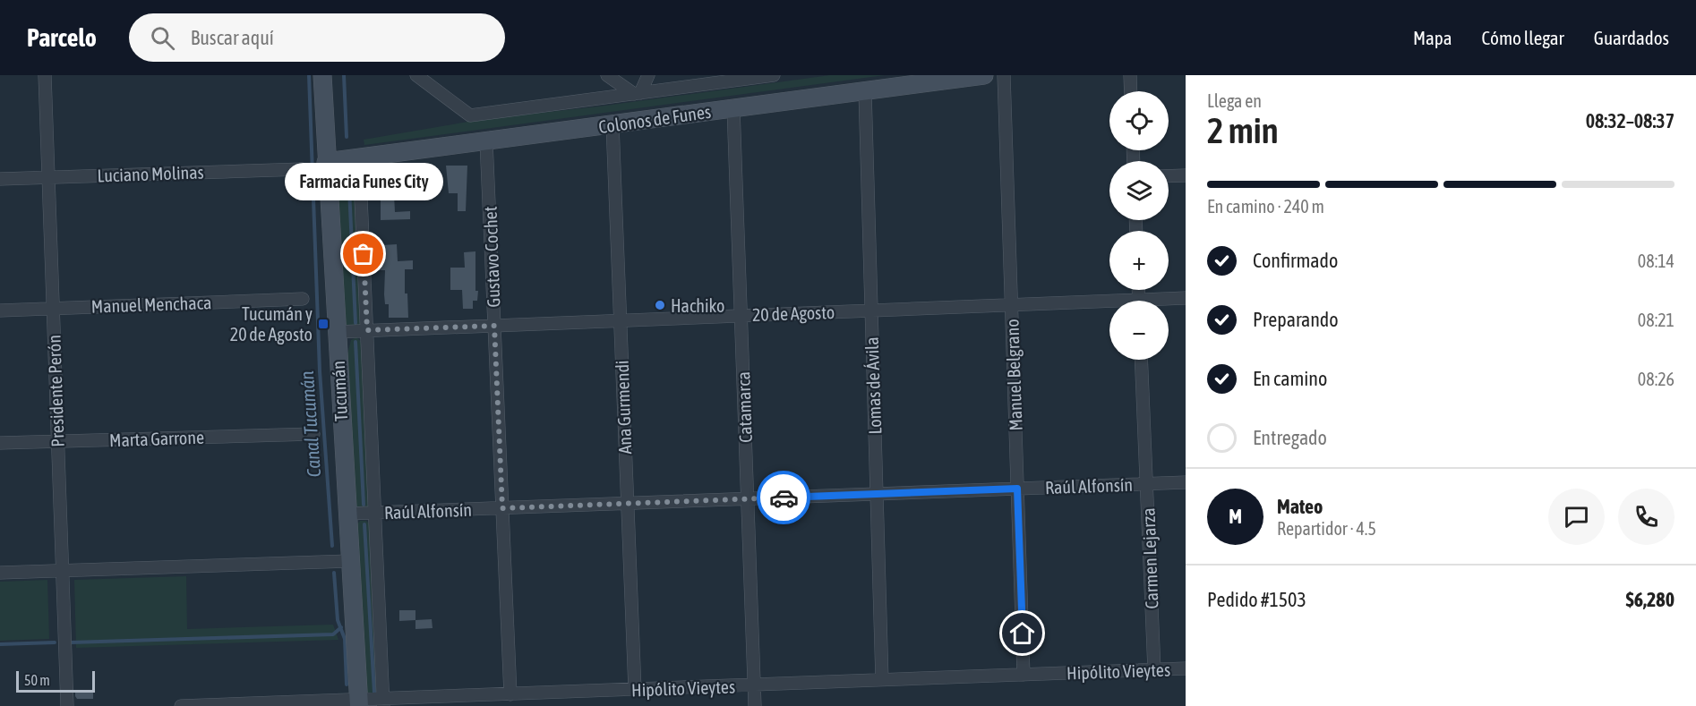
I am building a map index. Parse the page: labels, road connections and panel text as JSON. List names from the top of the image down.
{
  "streets": {
    "street": [
      "Colonos de Funes",
      "Luciano Molinas",
      "Gustavo Cochet",
      "Manuel Menchaca",
      "20 de Agosto",
      "Manuel Belgrano",
      "Lomas de Ávila",
      "Presidente Perón",
      "Tucumán",
      "Ana Gurmendi",
      "Catamarca",
      "Marta Garrone",
      "Raúl Alfonsín",
      "Carmen Lejarza",
      "Hipólito Vieytes"
    ]
  },
  "crossings": [
    ["Colonos de Funes", "Gustavo Cochet"],
    ["Colonos de Funes", "Lomas de Ávila"],
    ["Colonos de Funes", "Tucumán"],
    ["Colonos de Funes", "Ana Gurmendi"],
    ["Colonos de Funes", "Catamarca"],
    ["Luciano Molinas", "Presidente Perón"],
    ["Gustavo Cochet", "20 de Agosto"],
    ["Gustavo Cochet", "Raúl Alfonsín"],
    ["Gustavo Cochet", "Hipólito Vieytes"],
    ["Manuel Menchaca", "Presidente Perón"],
    ["20 de Agosto", "Manuel Belgrano"],
    ["20 de Agosto", "Lomas de Ávila"],
    ["20 de Agosto", "Tucumán"],
    ["20 de Agosto", "Ana Gurmendi"],
    ["20 de Agosto", "Catamarca"],
    ["Manuel Belgrano", "Raúl Alfonsín"],
    ["Manuel Belgrano", "Hipólito Vieytes"],
    ["Lomas de Ávila", "Raúl Alfonsín"],
    ["Lomas de Ávila", "Hipólito Vieytes"],
    ["Presidente Perón", "Marta Garrone"],
    ["Tucumán", "Raúl Alfonsín"],
    ["Tucumán", "Hipólito Vieytes"],
    ["Ana Gurmendi", "Raúl Alfonsín"],
    ["Ana Gurmendi", "Hipólito Vieytes"],
    ["Catamarca", "Raúl Alfonsín"],
    ["Catamarca", "Hipólito Vieytes"],
    ["Raúl Alfonsín", "Carmen Lejarza"],
    ["Carmen Lejarza", "Hipólito Vieytes"]
  ],
  "water": ["Canal Tucumán"],
  "places": {
    "other": ["Farmacia Funes City", "Hachiko"],
    "transit": ["Tucumán y 20 de Agosto"]
  },
  "scale_bar": "50 m",
  "page": {
    "header": "Parcelo",
    "search": "Buscar aquí",
    "nav": ["Mapa", "Cómo llegar", "Guardados"],
    "heading": ["2 min", "Llega en", "08:32–08:37"],
    "panel": [
      "Mateo",
      "Repartidor · 4.5",
      "Pedido #1503",
      "$6,280"
    ],
    "map_buttons": ["+", "−"],
    "bubble": "Farmacia Funes City",
    "bar": "En camino · 240 m",
    "list": [
      ["Confirmado", "08:14"],
      ["Preparando", "08:21"],
      ["En camino", "08:26"],
      "Entregado"
    ],
    "round": "M",
    "scale": "50 m"
  }
}
